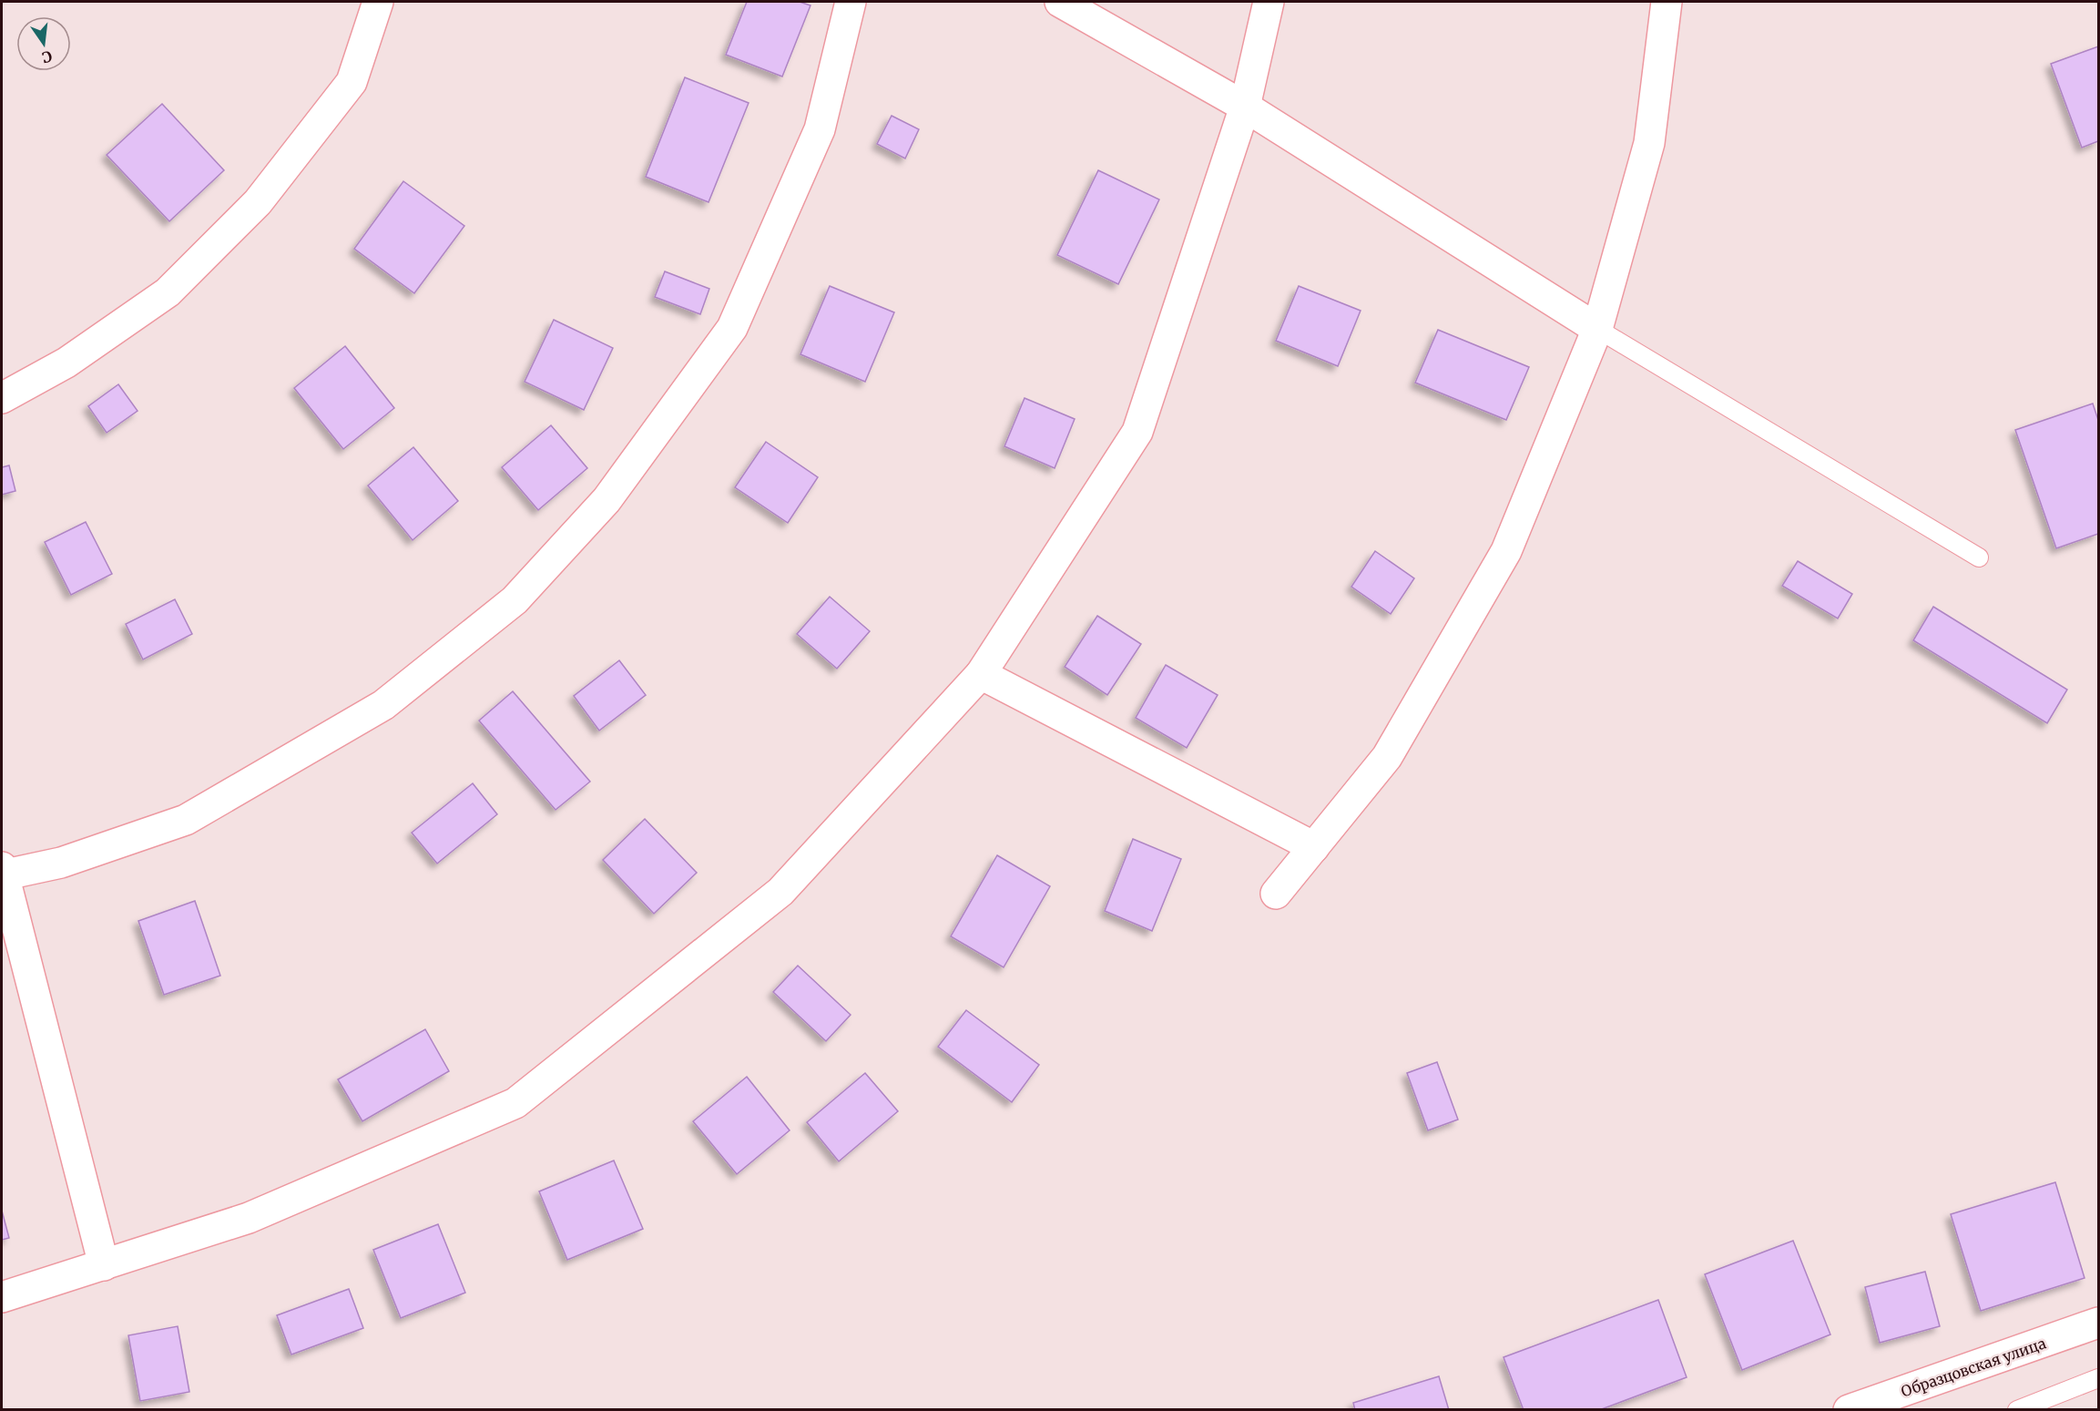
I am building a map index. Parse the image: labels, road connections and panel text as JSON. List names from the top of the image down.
{
  "streets": {
    "street": ["Образцовская улица"]
  },
  "north": "bottom"
}
